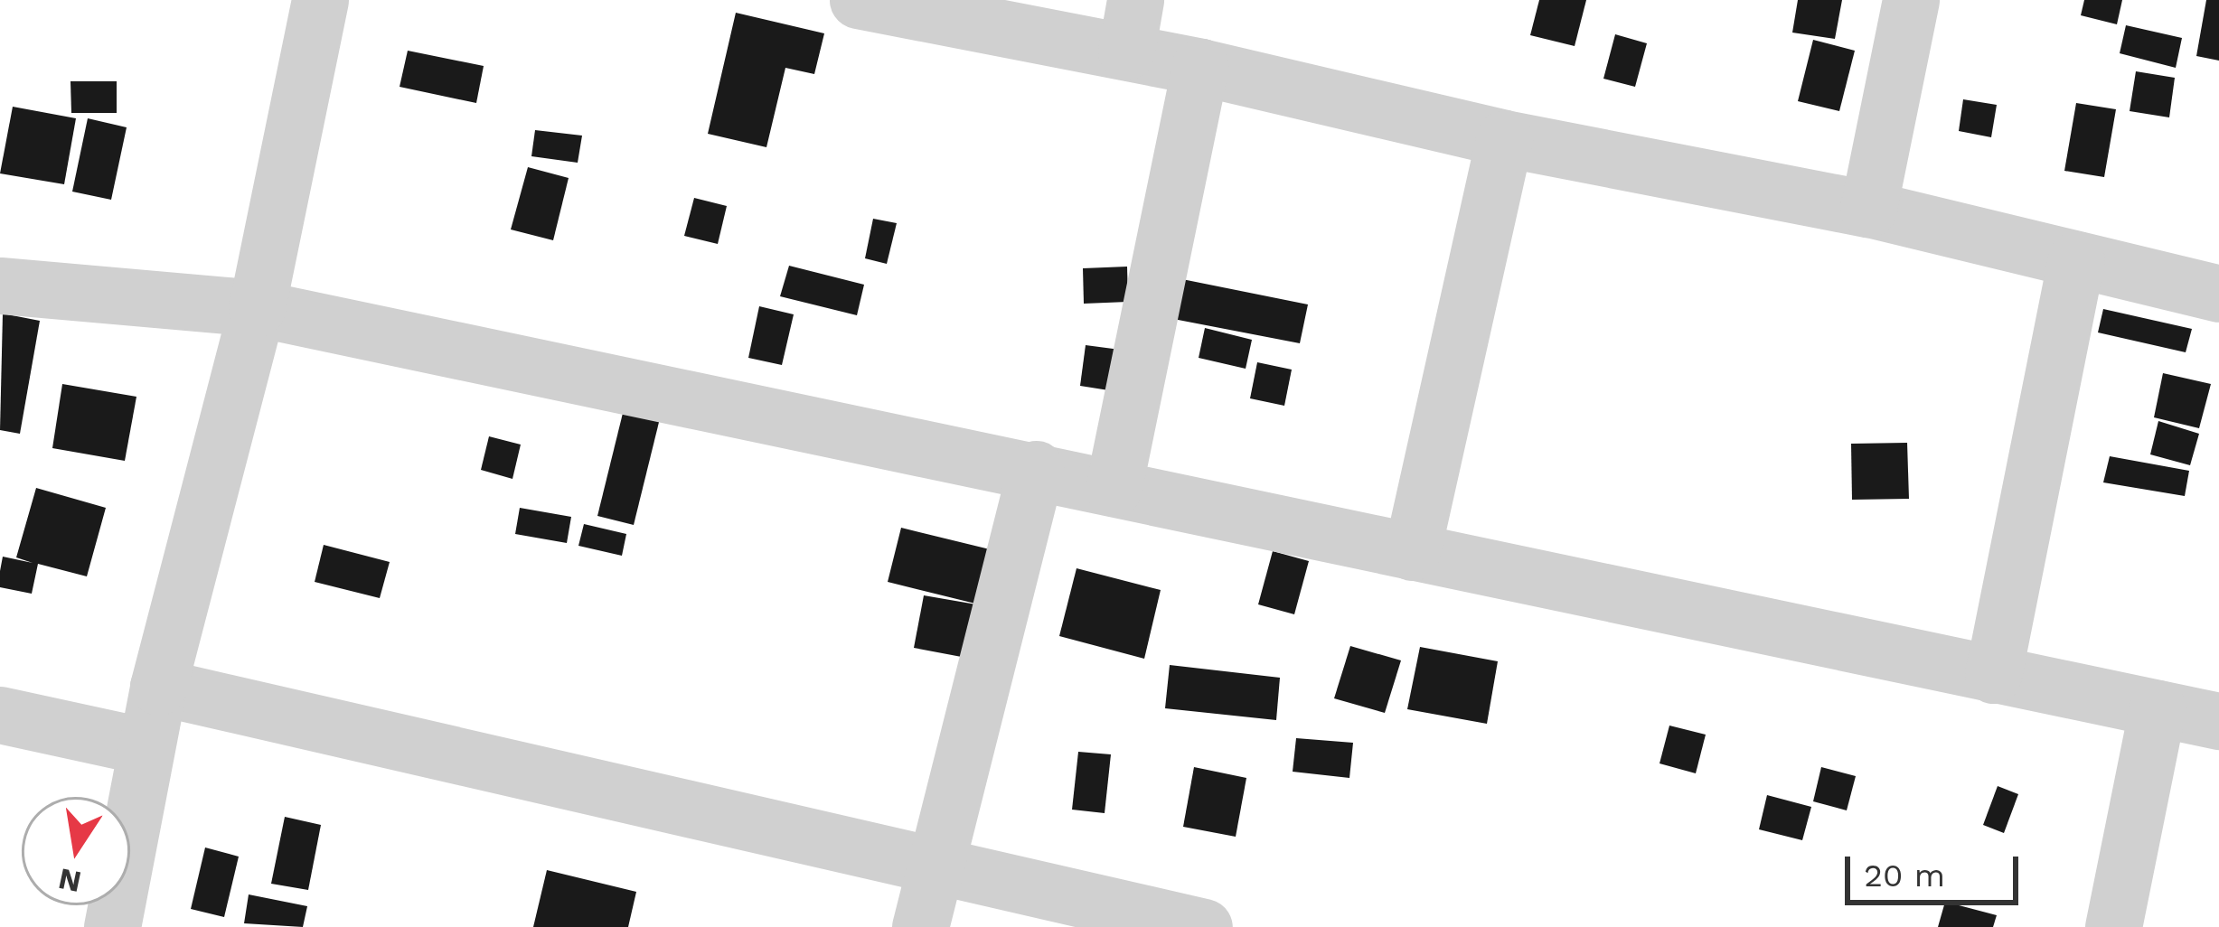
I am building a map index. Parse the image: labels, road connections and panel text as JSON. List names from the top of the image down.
{
  "scale_bar": "20 m",
  "north": "bottom"
}
